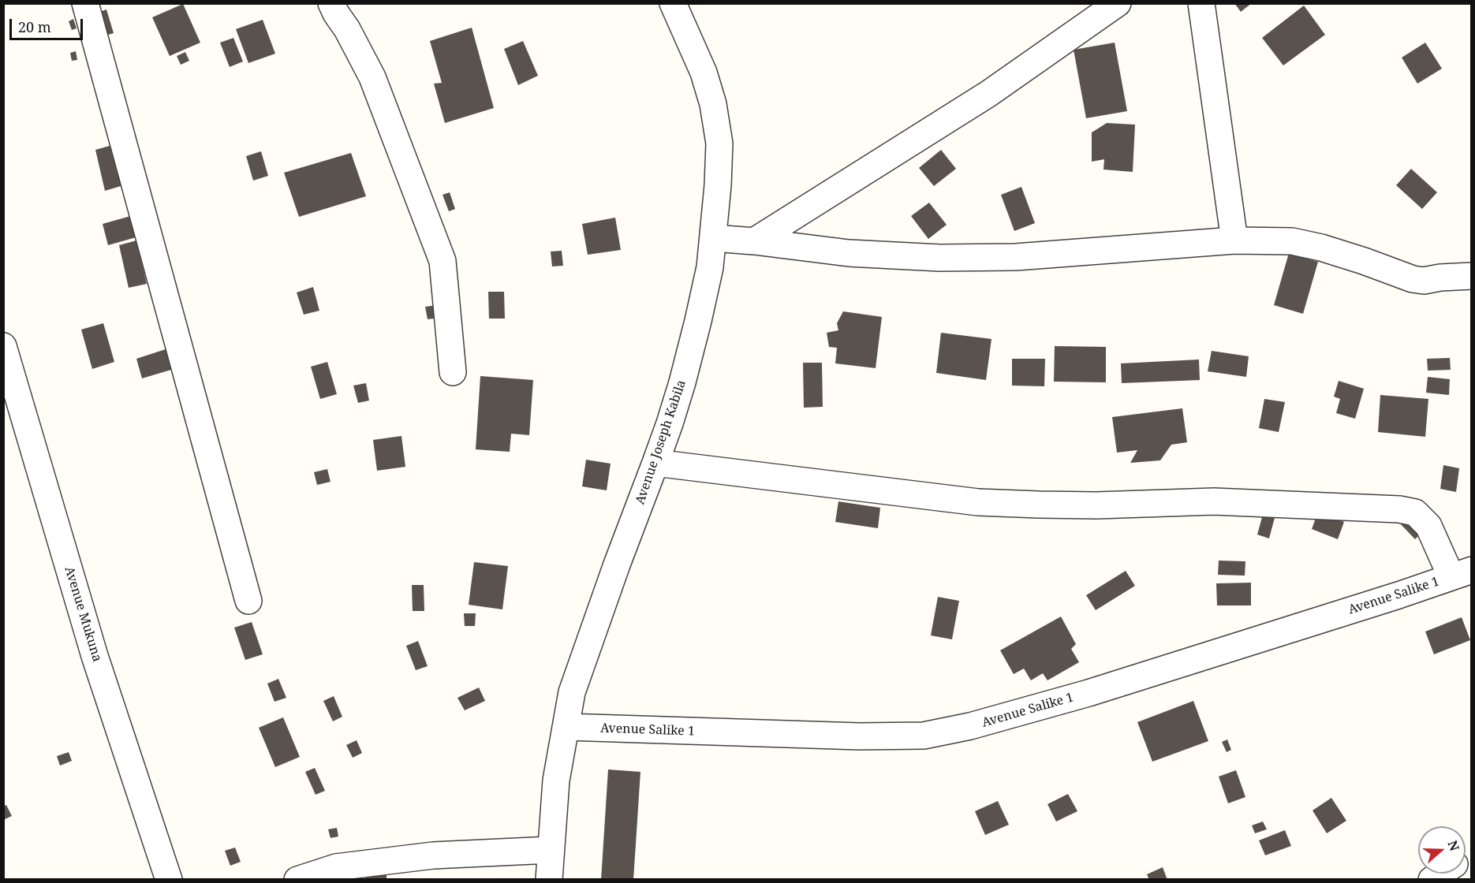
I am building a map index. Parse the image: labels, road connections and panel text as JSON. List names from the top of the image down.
{
  "streets": {
    "street": ["Avenue Joseph Kabila", "Avenue Salike 1", "Avenue Mukuna"]
  },
  "crossings": [
    ["Avenue Joseph Kabila", "Avenue Salike 1"]
  ],
  "scale_bar": "20 m",
  "north": "right"
}
